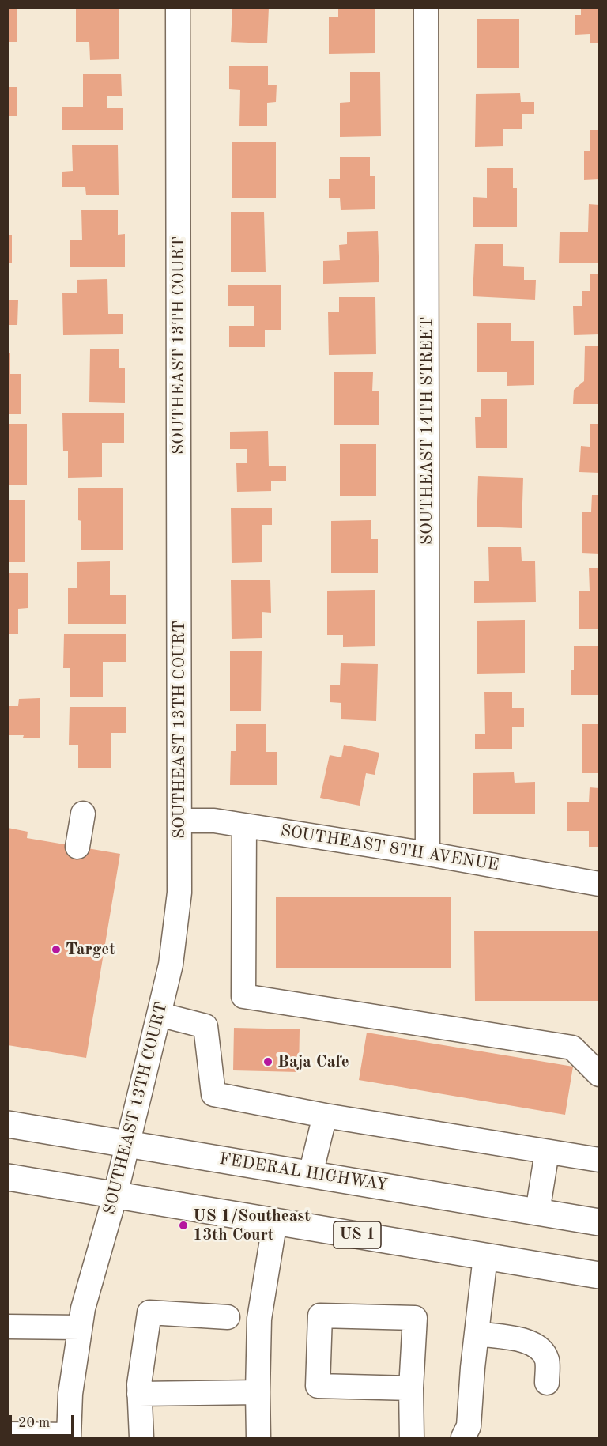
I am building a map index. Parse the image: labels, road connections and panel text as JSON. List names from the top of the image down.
{
  "streets": {
    "main road": ["FEDERAL HIGHWAY", "US 1"],
    "street": ["SOUTHEAST 13TH COURT", "SOUTHEAST 14TH STREET", "SOUTHEAST 8TH AVENUE"]
  },
  "crossings": [
    ["SOUTHEAST 13TH COURT", "SOUTHEAST 8TH AVENUE"],
    ["SOUTHEAST 13TH COURT", "FEDERAL HIGHWAY"],
    ["SOUTHEAST 13TH COURT", "US 1"],
    ["SOUTHEAST 14TH STREET", "SOUTHEAST 8TH AVENUE"]
  ],
  "places": ["Target", "Baja Cafe", "US 1/Southeast 13th Court"],
  "scale_bar": "20 m"
}
